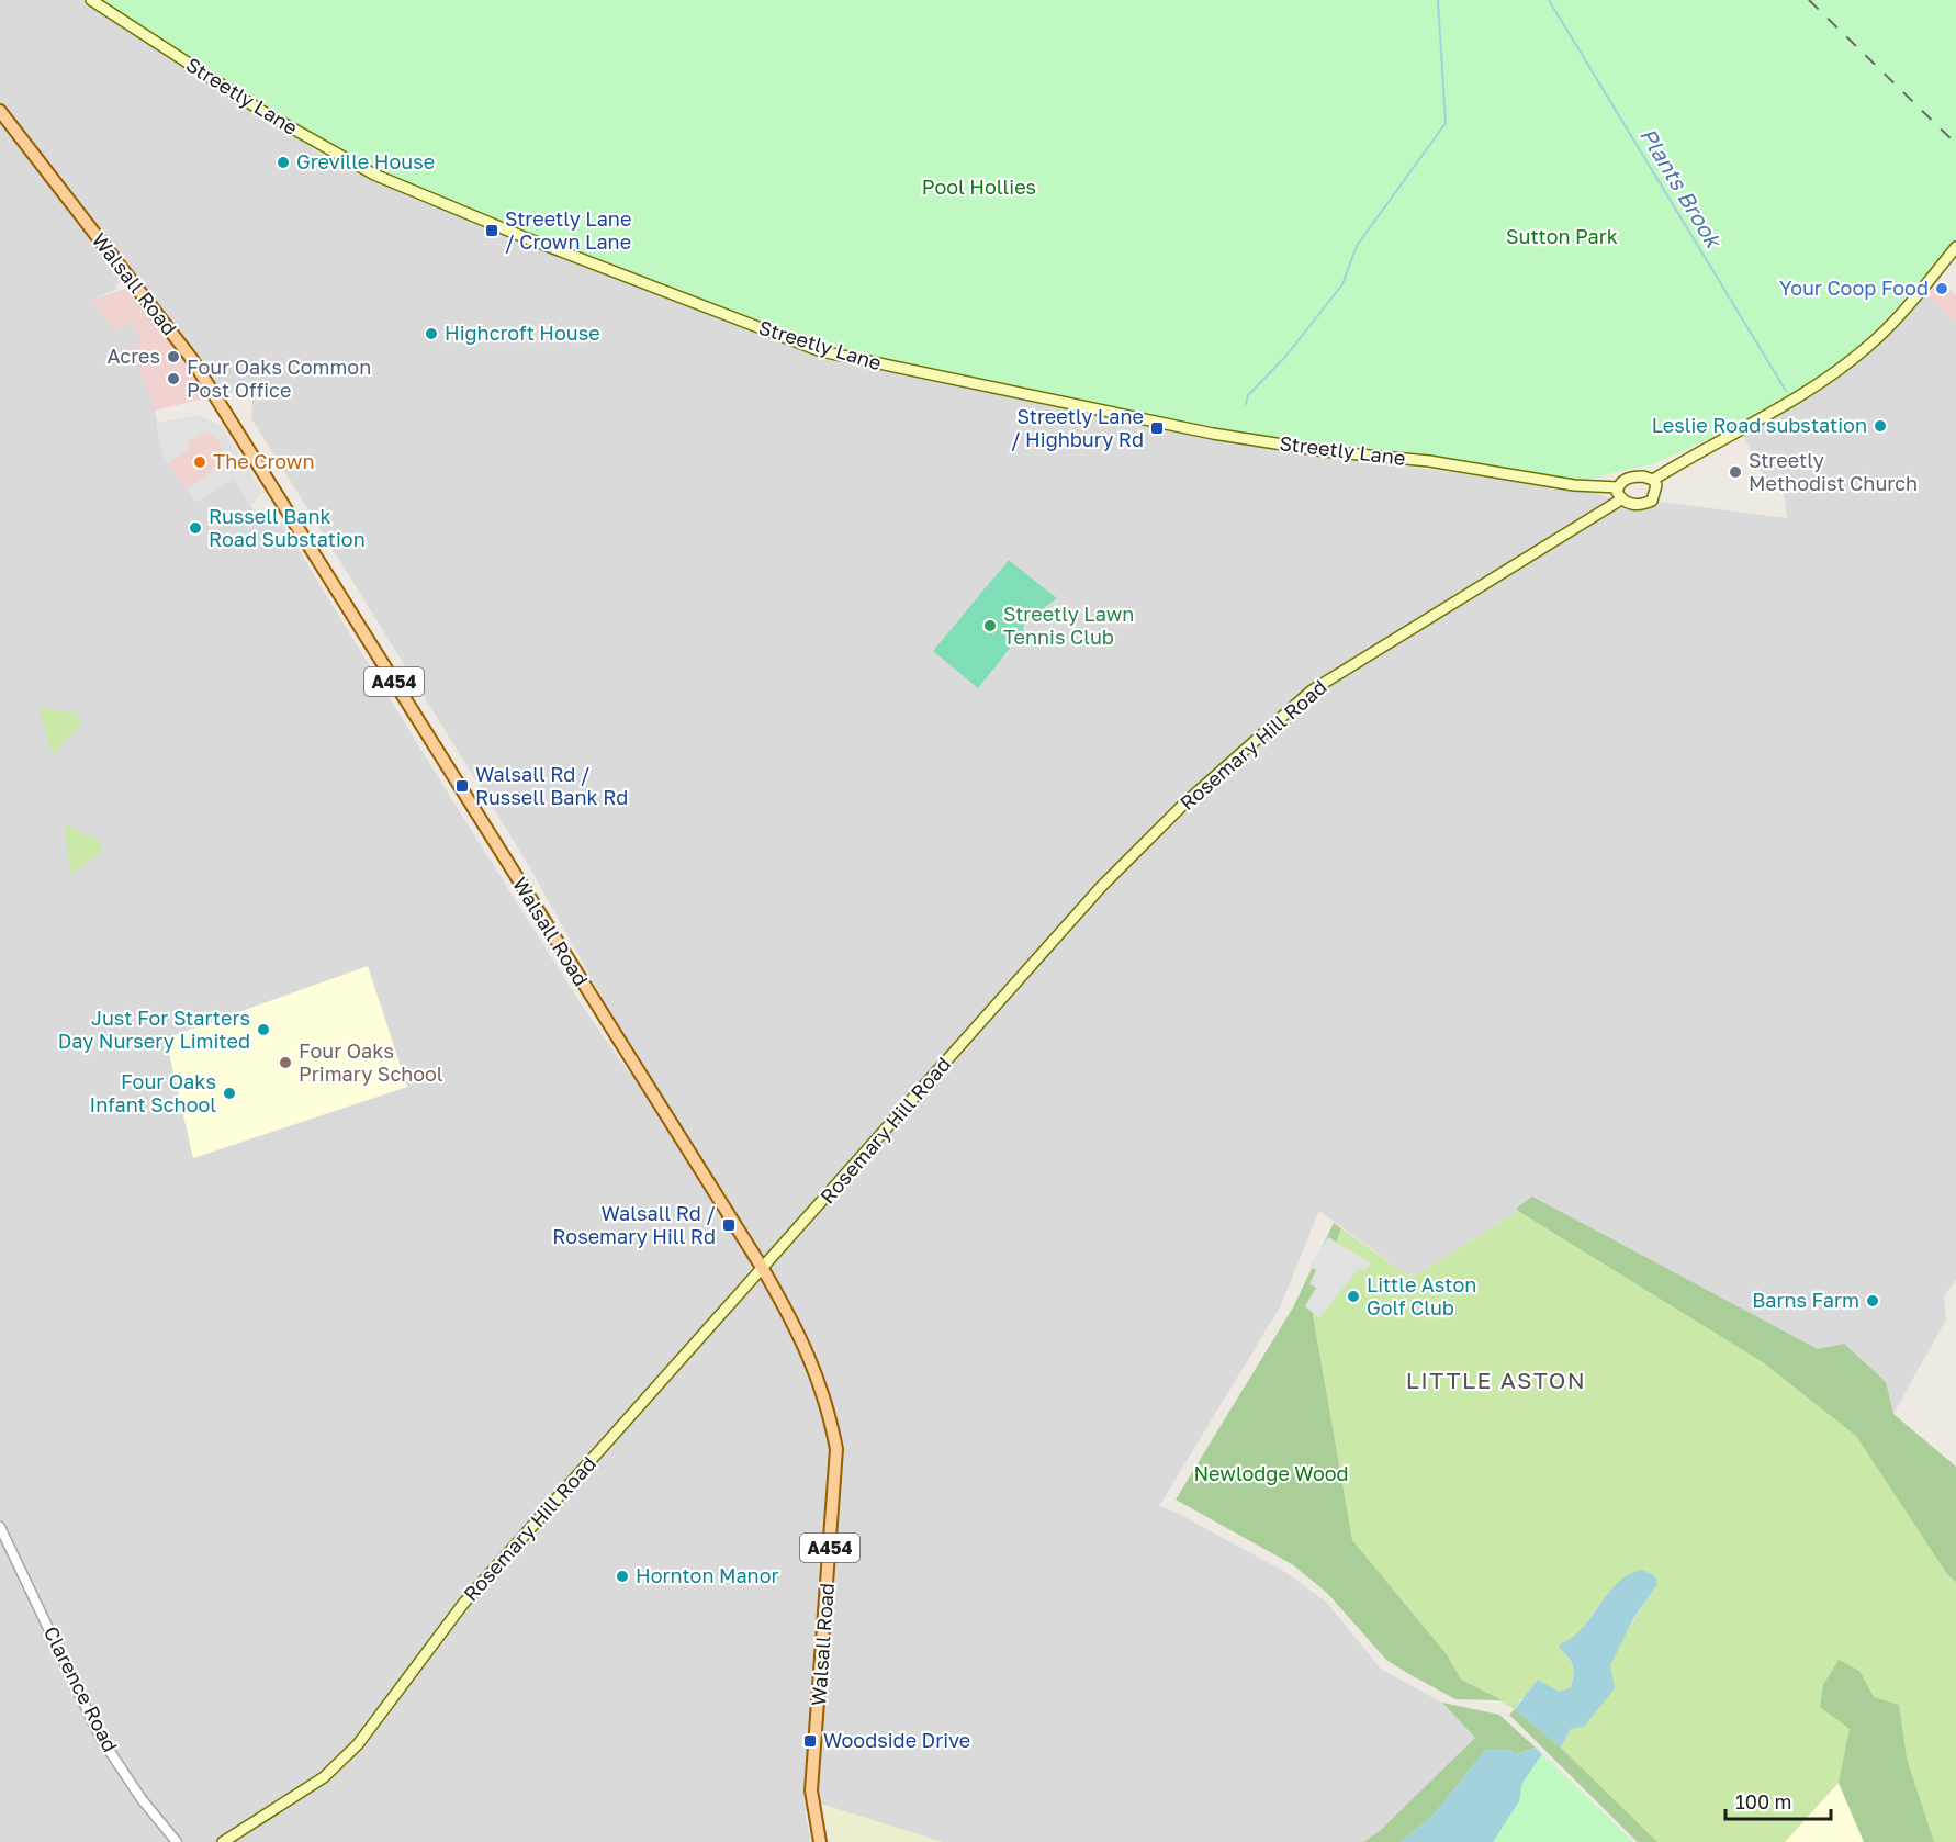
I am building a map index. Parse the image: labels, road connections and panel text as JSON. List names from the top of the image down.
{
  "streets": {
    "main road": [
      "Streetly Lane",
      "Walsall Road",
      "A454",
      "Rosemary Hill Road"
    ],
    "street": ["Clarence Road"]
  },
  "crossings": [
    ["Streetly Lane", "Rosemary Hill Road"],
    ["Walsall Road", "Rosemary Hill Road"]
  ],
  "districts": ["LITTLE ASTON"],
  "water": ["Plants Brook"],
  "parks": ["Pool Hollies", "Sutton Park", "Newlodge Wood"],
  "places": {
    "other": [
      "Greville House",
      "Your Coop Food",
      "Highcroft House",
      "Acres",
      "Four Oaks Common Post Office",
      "Leslie Road substation",
      "The Crown",
      "Streetly Methodist Church",
      "Russell Bank Road Substation",
      "Streetly Lawn Tennis Club",
      "Just For Starters Day Nursery Limited",
      "Four Oaks Primary School",
      "Four Oaks Infant School",
      "Little Aston Golf Club",
      "Barns Farm",
      "Hornton Manor"
    ],
    "transit": [
      "Streetly Lane / Crown Lane",
      "Streetly Lane / Highbury Rd",
      "Walsall Rd / Russell Bank Rd",
      "Walsall Rd / Rosemary Hill Rd",
      "Woodside Drive"
    ]
  },
  "scale_bar": "100 m"
}
